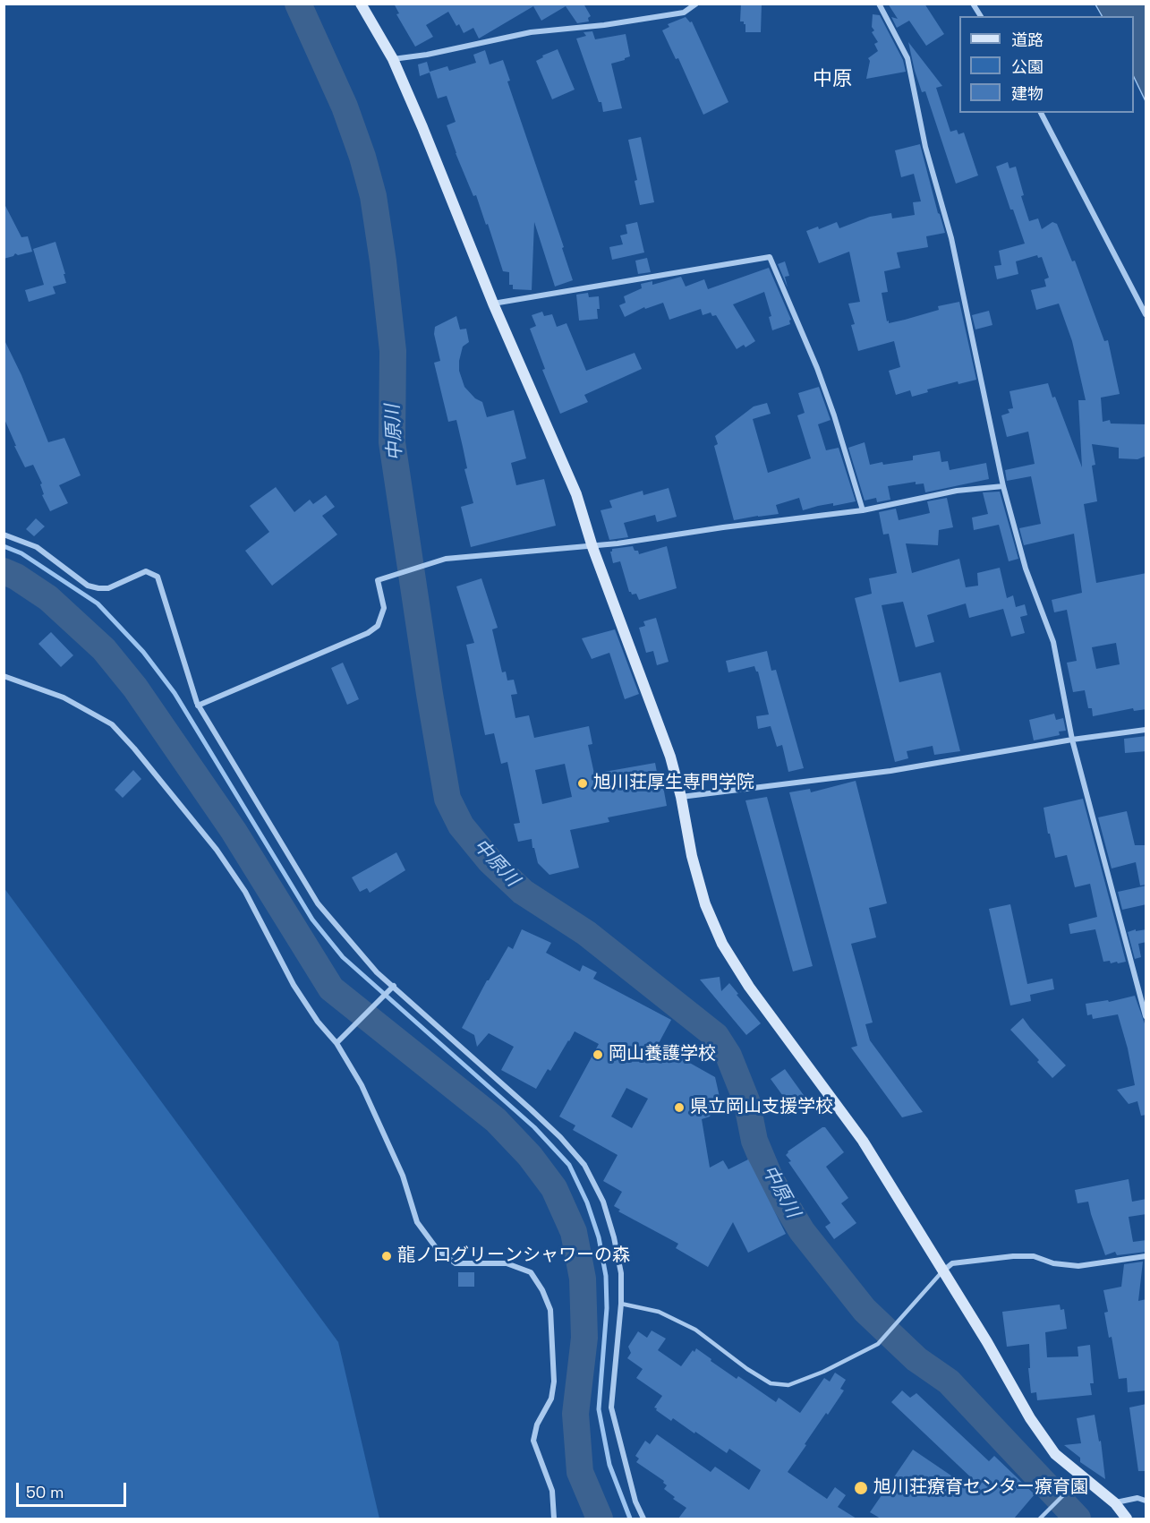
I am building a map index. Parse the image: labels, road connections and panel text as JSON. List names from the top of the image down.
{
  "districts": ["中原"],
  "water": ["中原川"],
  "places": [
    "旭川荘厚生専門学院",
    "岡山養護学校",
    "県立岡山支援学校",
    "龍ノ口グリーンシャワーの森",
    "旭川荘療育センター療育園"
  ],
  "legend": ["道路", "公園", "建物"],
  "scale_bar": "50 m"
}
